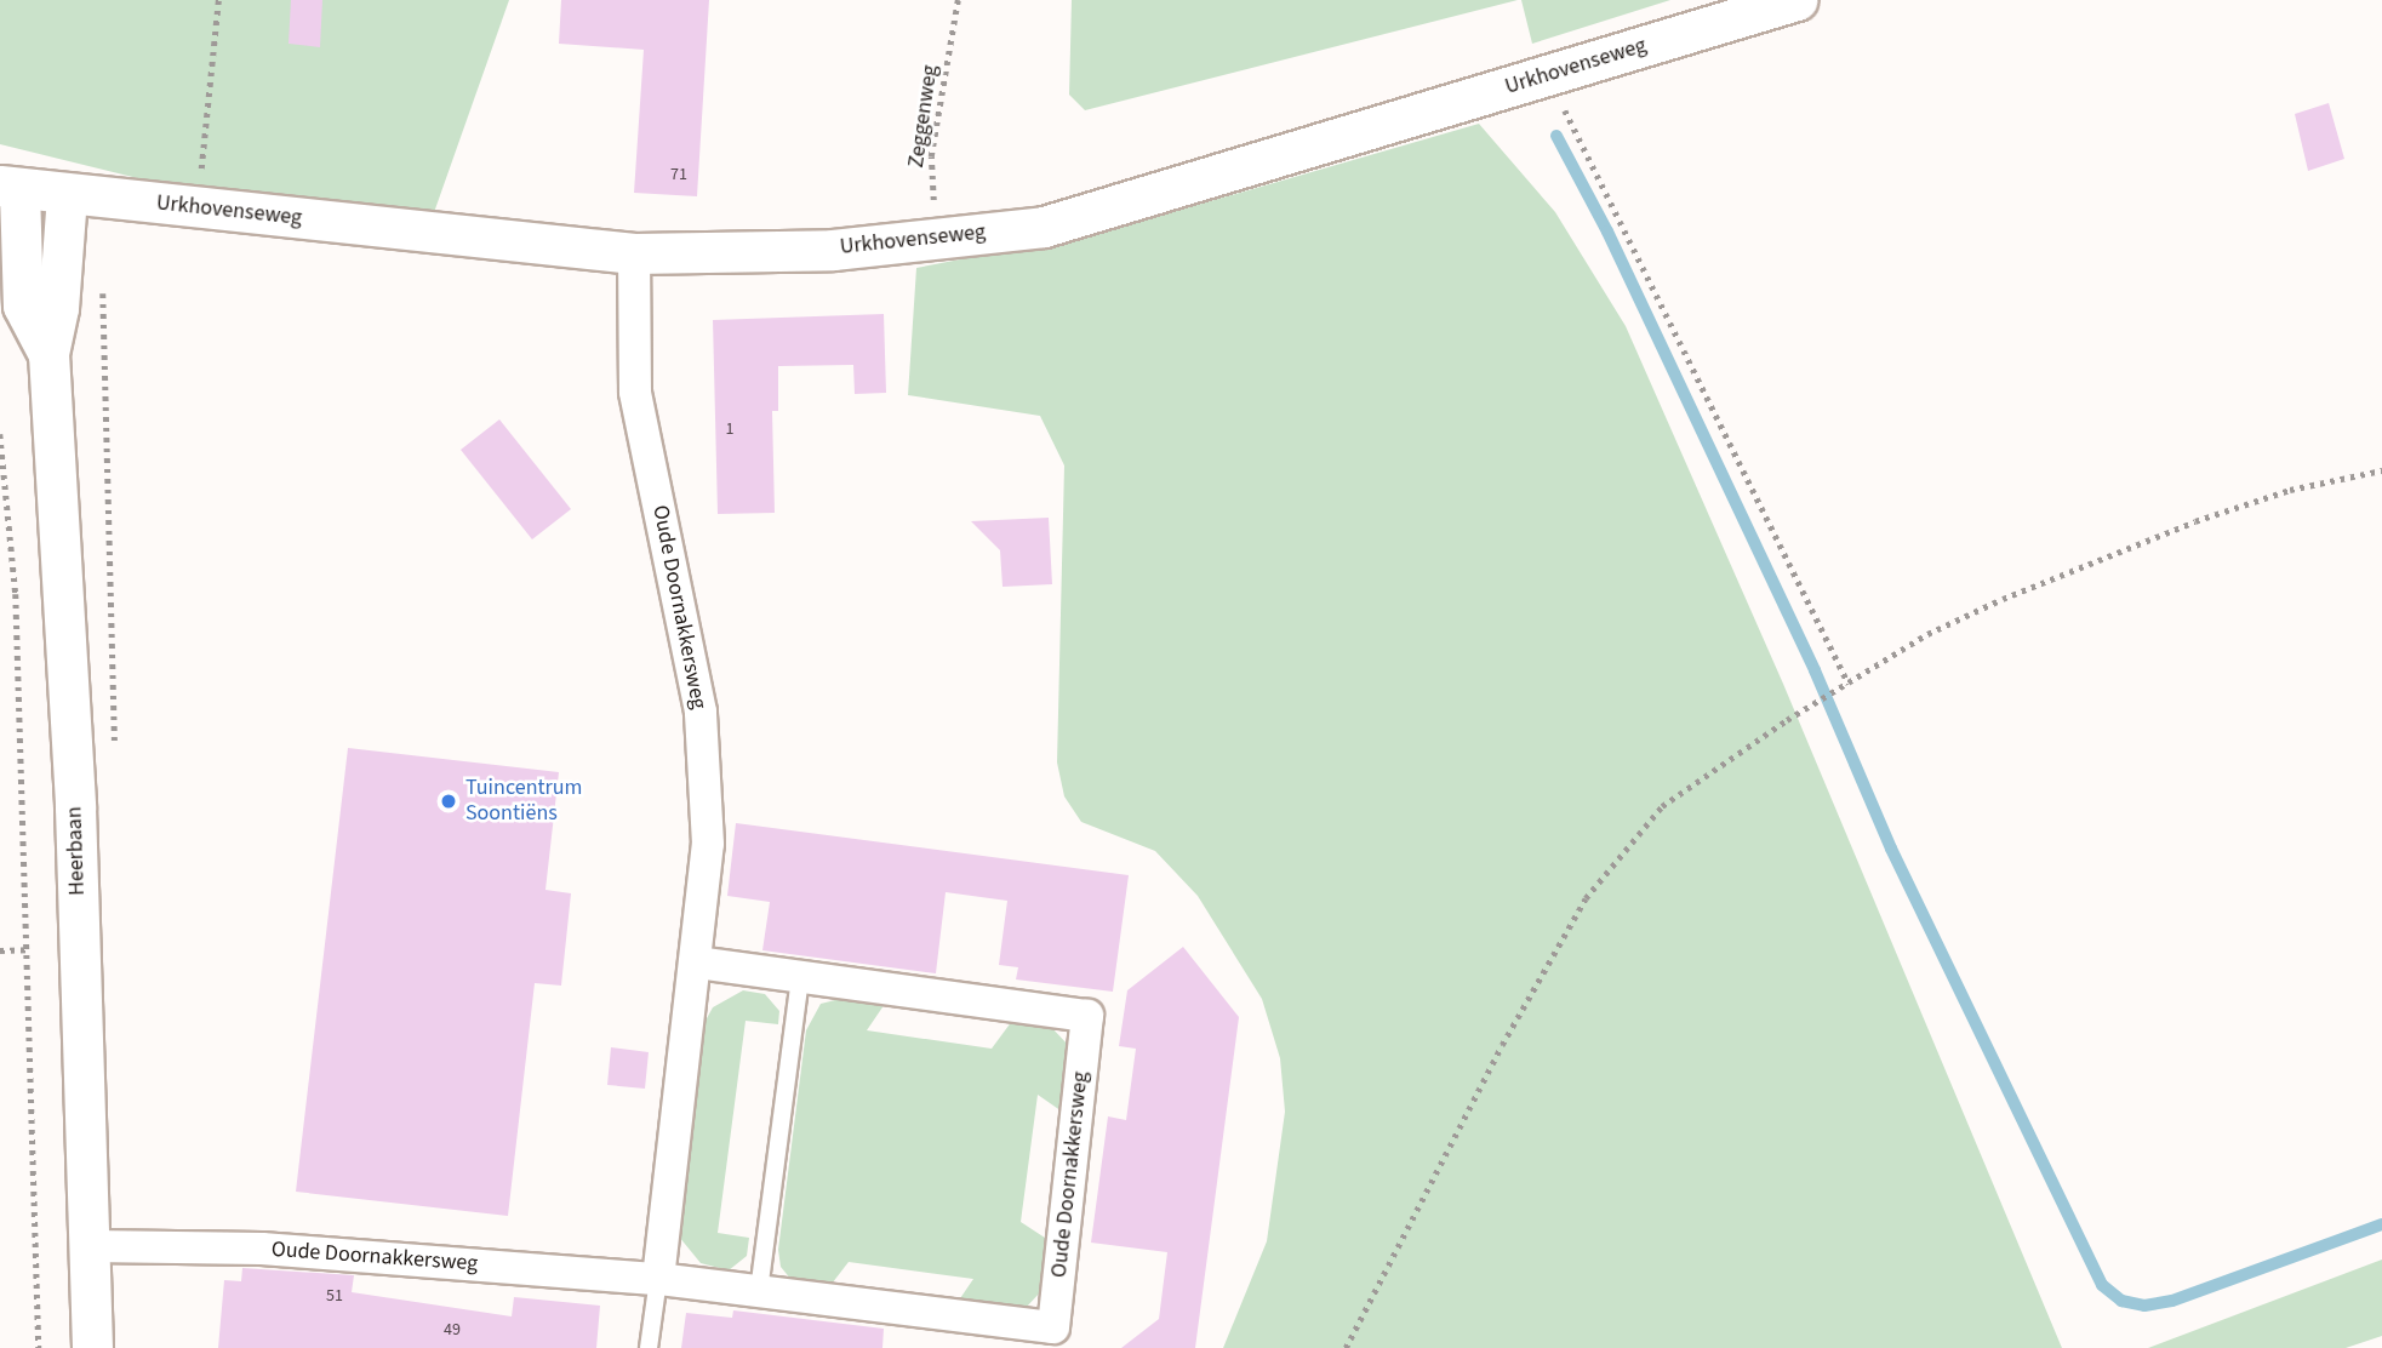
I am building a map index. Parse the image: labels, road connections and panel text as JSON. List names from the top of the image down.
{
  "streets": {
    "street": ["Urkhovenseweg", "Oude Doornakkersweg", "Heerbaan"],
    "path": ["Zeggenweg"]
  },
  "crossings": [
    ["Urkhovenseweg", "Zeggenweg"],
    ["Urkhovenseweg", "Oude Doornakkersweg"],
    ["Urkhovenseweg", "Heerbaan"],
    ["Oude Doornakkersweg", "Heerbaan"]
  ],
  "places": ["Tuincentrum Soontiëns"],
  "house_numbers": [
    "71",
    "1",
    "51",
    "49"
  ]
}
